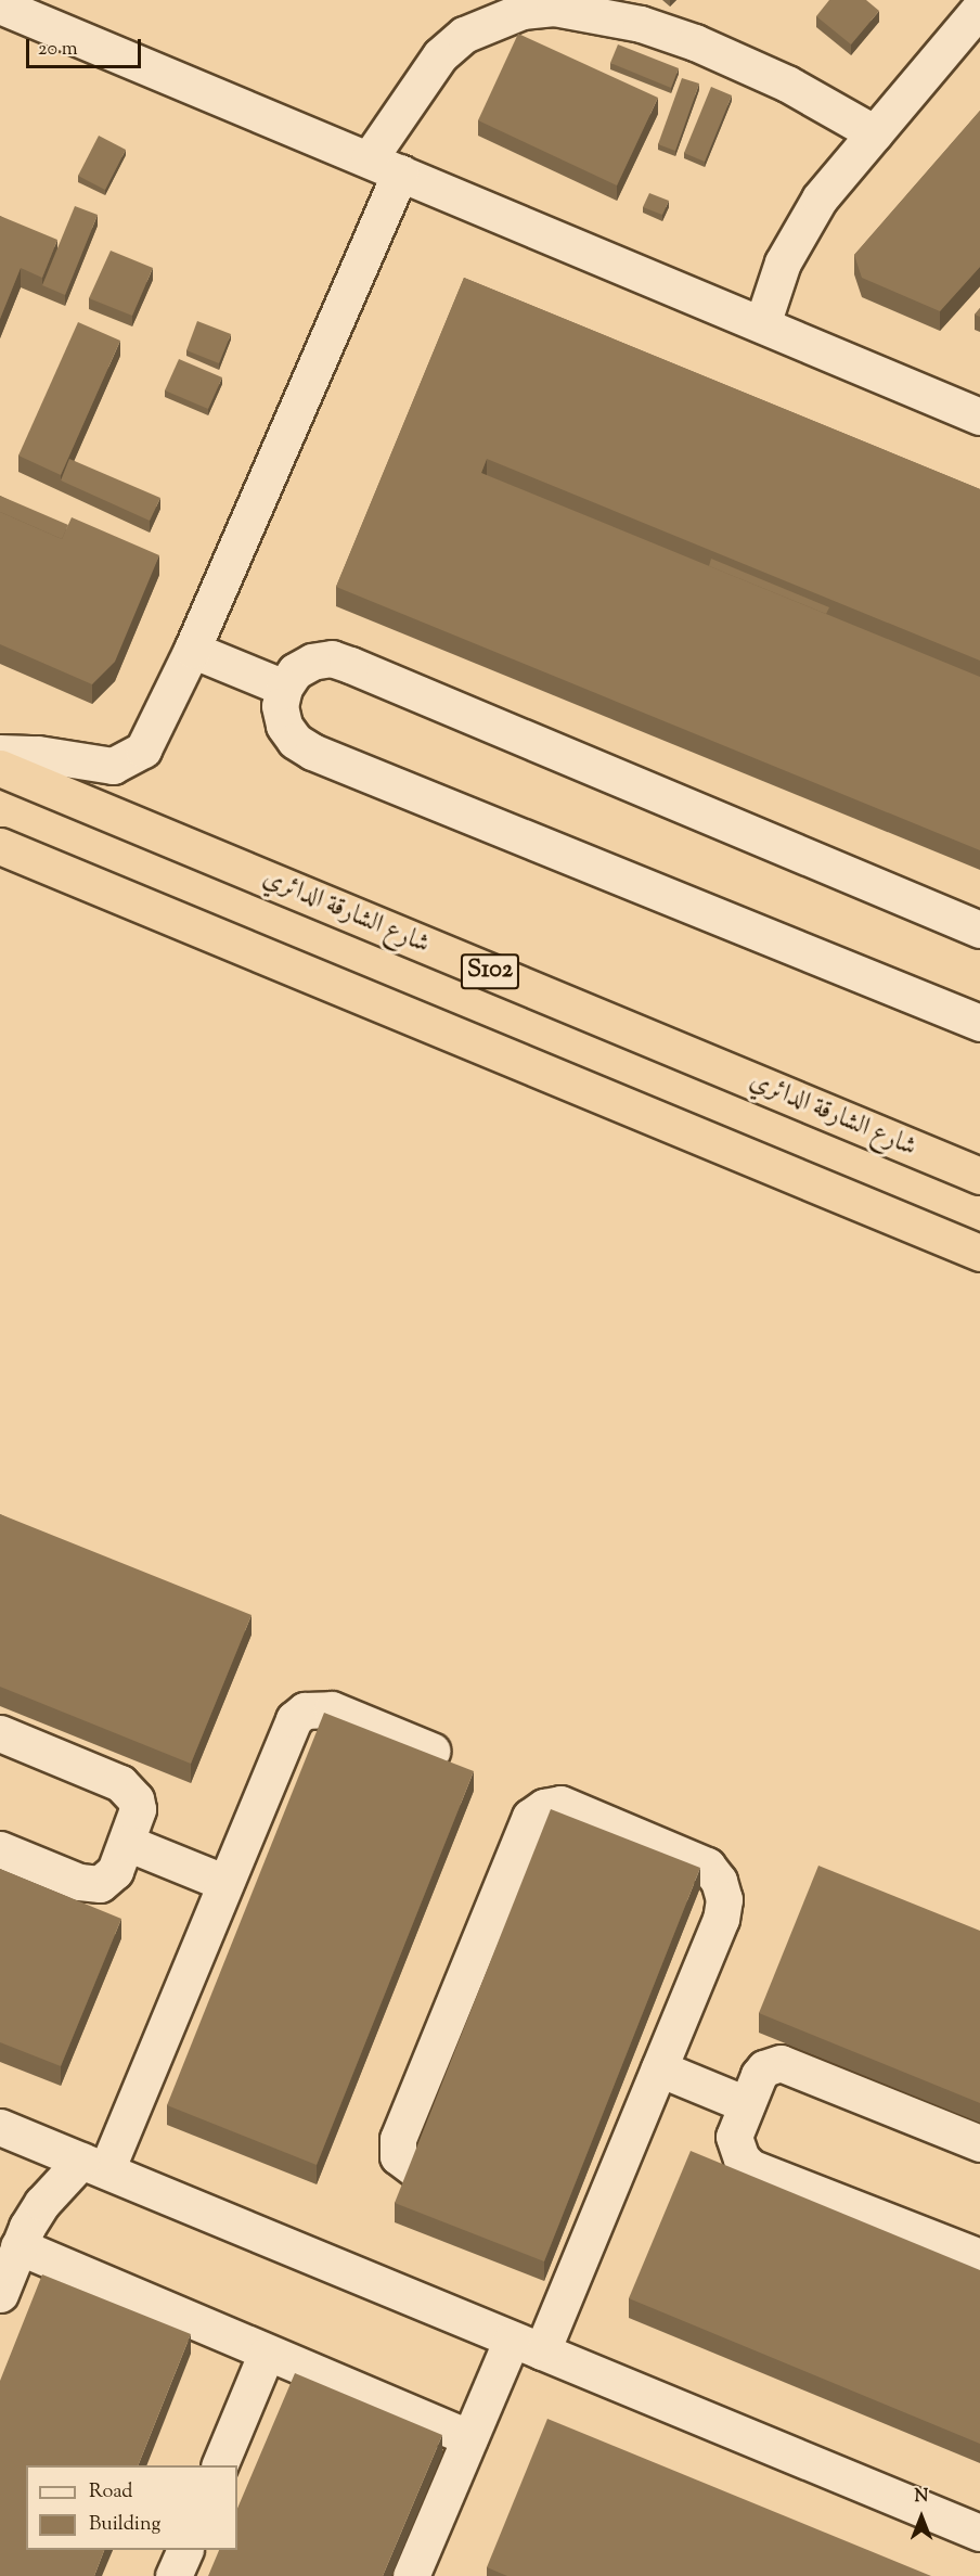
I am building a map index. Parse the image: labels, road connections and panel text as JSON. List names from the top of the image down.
{
  "streets": {
    "highway": ["شارع الشارقة الدائري", "S102"]
  },
  "legend": ["Road", "Building"],
  "scale_bar": "20 m",
  "north": "top"
}
